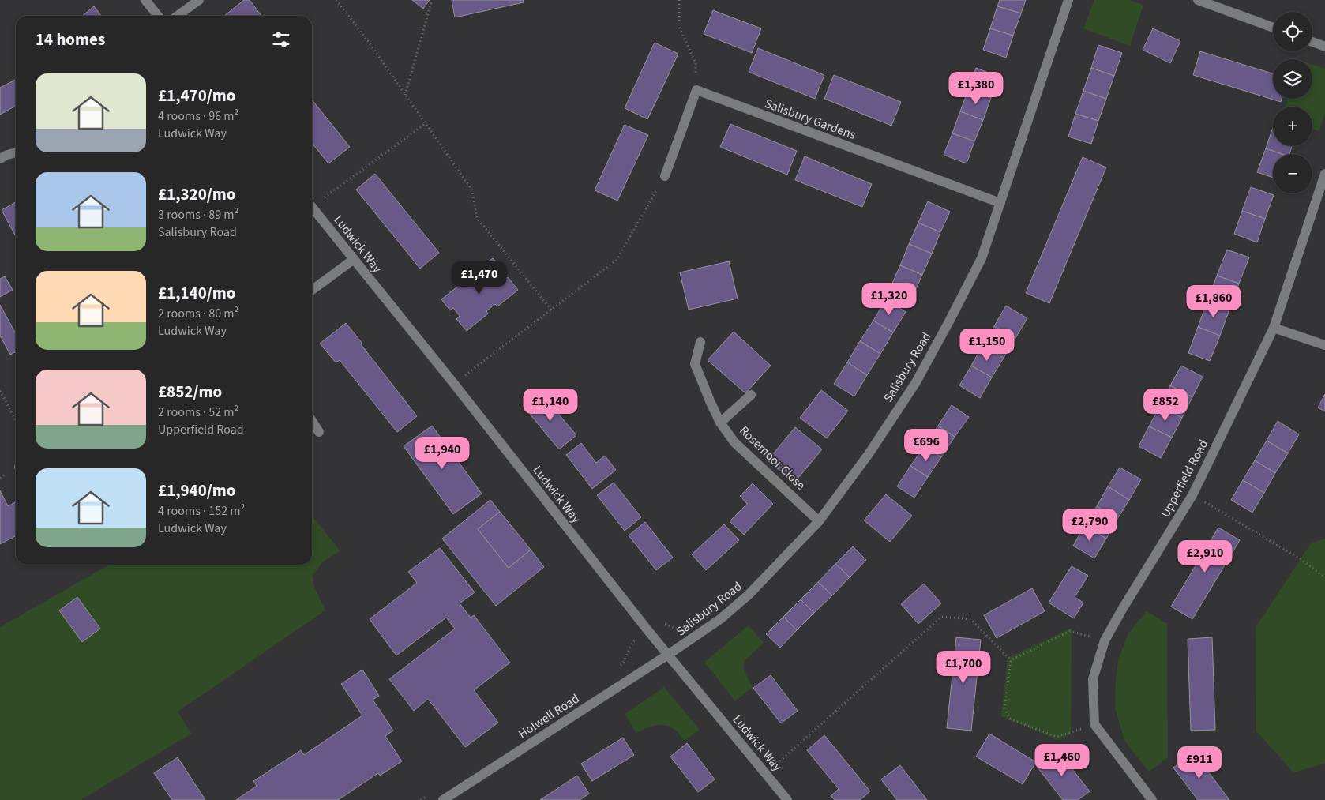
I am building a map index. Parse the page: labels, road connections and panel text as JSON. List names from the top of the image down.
{
  "streets": {
    "street": [
      "Salisbury Gardens",
      "Ludwick Way",
      "Salisbury Road",
      "Rosemoor Close",
      "Upperfield Road",
      "Holwell Road"
    ]
  },
  "crossings": [
    ["Salisbury Gardens", "Salisbury Road"],
    ["Ludwick Way", "Salisbury Road"],
    ["Ludwick Way", "Holwell Road"],
    ["Salisbury Road", "Rosemoor Close"],
    ["Salisbury Road", "Holwell Road"]
  ],
  "page": {
    "map_buttons": ["+", "−"],
    "heading": "14 homes",
    "list": [
      {
        "name": "£1,470/mo",
        "note": "4 rooms · 96 m² · Ludwick Way"
      },
      {
        "name": "£1,320/mo",
        "note": "3 rooms · 89 m² · Salisbury Road"
      },
      {
        "name": "£1,140/mo",
        "note": "2 rooms · 80 m² · Ludwick Way"
      },
      {
        "name": "£852/mo",
        "note": "2 rooms · 52 m² · Upperfield Road"
      },
      {
        "name": "£1,940/mo",
        "note": "4 rooms · 152 m² · Ludwick Way"
      }
    ],
    "price": [
      "£1,380",
      "£1,470",
      "£1,320",
      "£1,860",
      "£1,150",
      "£1,140",
      "£852",
      "£696",
      "£1,940",
      "£2,790",
      "£2,910",
      "£1,700",
      "£1,460",
      "£911"
    ]
  }
}
